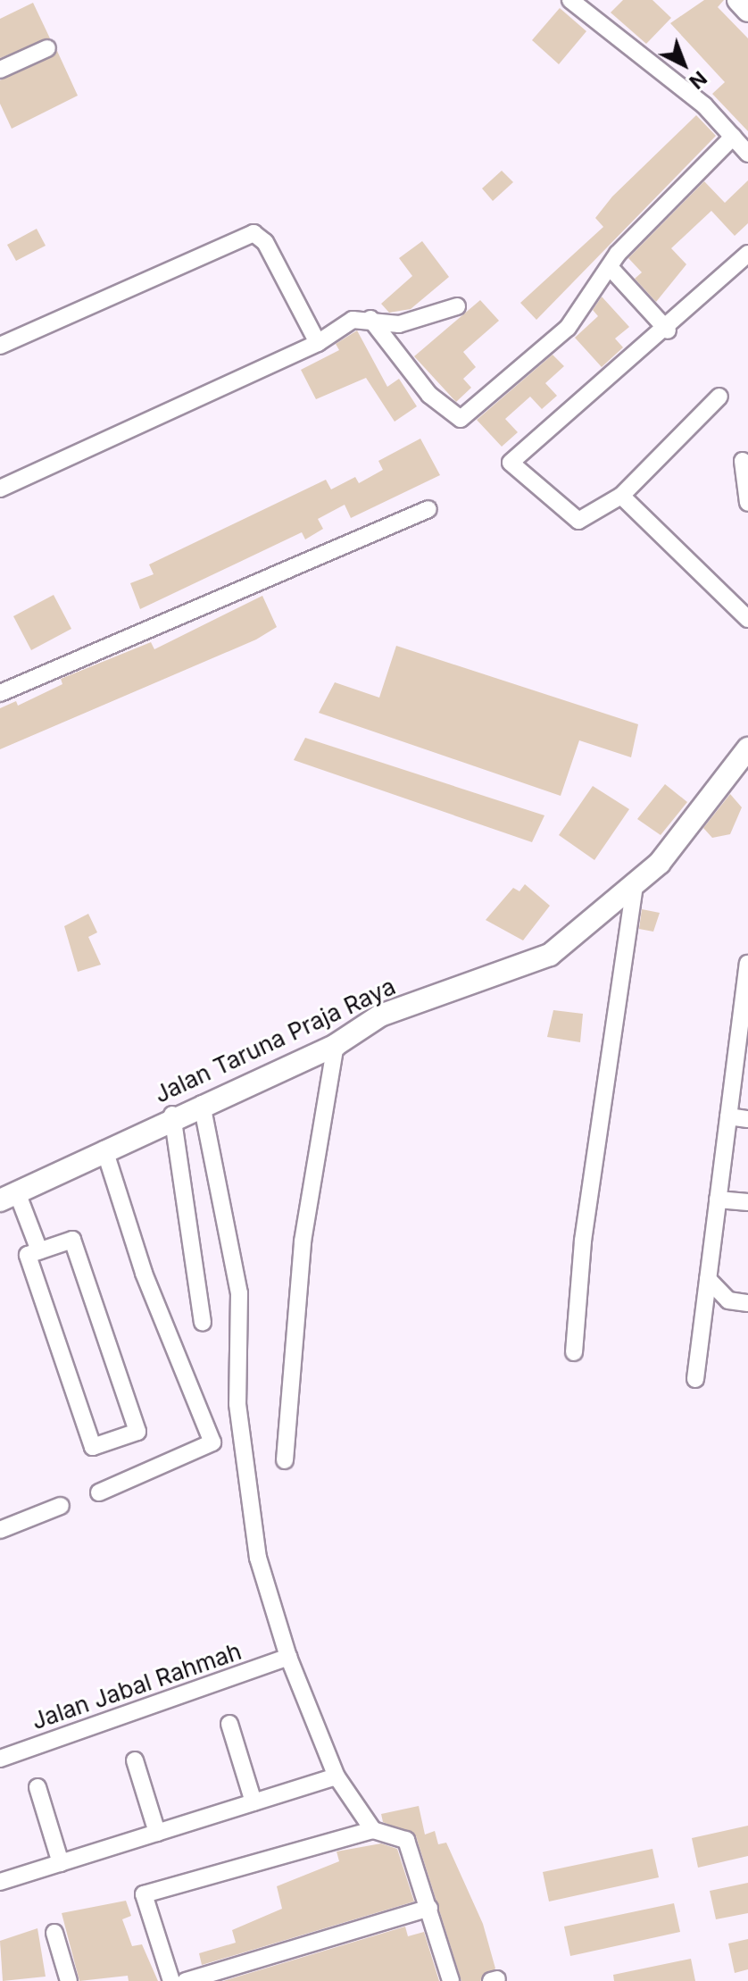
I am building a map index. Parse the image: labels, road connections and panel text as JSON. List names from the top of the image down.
{
  "streets": {
    "street": ["Jalan Taruna Praja Raya", "Jalan Jabal Rahmah"]
  },
  "north": "bottom right"
}
